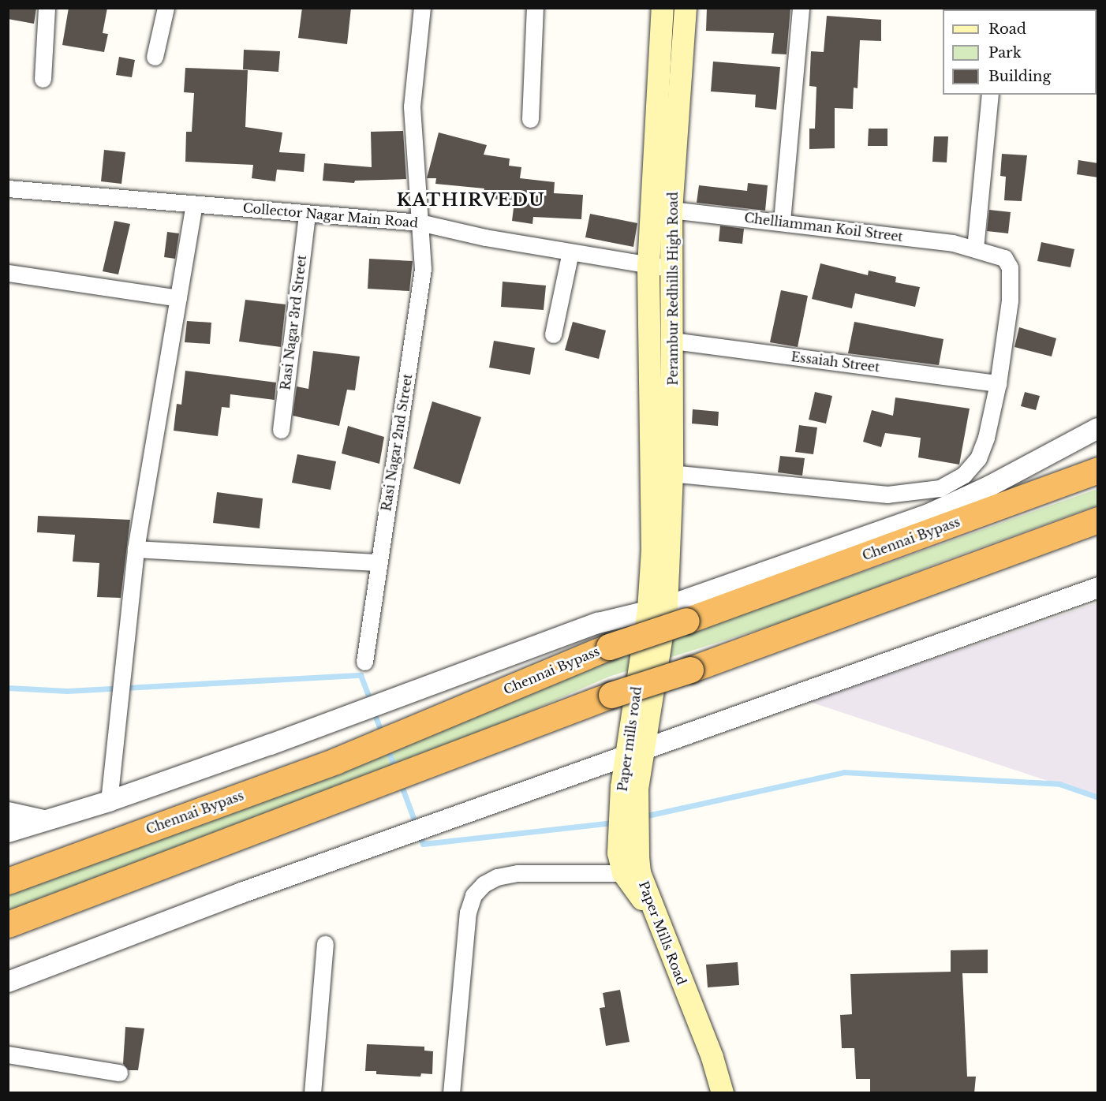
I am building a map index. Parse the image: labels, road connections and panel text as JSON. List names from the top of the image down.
{
  "streets": {
    "highway": ["Chennai Bypass"],
    "main road": ["Perambur Redhills High Road", "Paper mills road", "Paper Mills Road"],
    "street": [
      "Collector Nagar Main Road",
      "Chelliamman Koil Street",
      "Rasi Nagar 3rd Street",
      "Essaiah Street",
      "Rasi Nagar 2nd Street"
    ]
  },
  "crossings": [
    ["Collector Nagar Main Road", "Perambur Redhills High Road"],
    ["Collector Nagar Main Road", "Rasi Nagar 3rd Street"],
    ["Collector Nagar Main Road", "Rasi Nagar 2nd Street"],
    ["Chelliamman Koil Street", "Perambur Redhills High Road"],
    ["Chelliamman Koil Street", "Essaiah Street"],
    ["Perambur Redhills High Road", "Essaiah Street"],
    ["Perambur Redhills High Road", "Chennai Bypass"],
    ["Perambur Redhills High Road", "Paper Mills Road"],
    ["Chennai Bypass", "Paper Mills Road"],
    ["Paper mills road", "Paper Mills Road"]
  ],
  "districts": ["KATHIRVEDU"],
  "legend": ["Road", "Park", "Building"]
}
